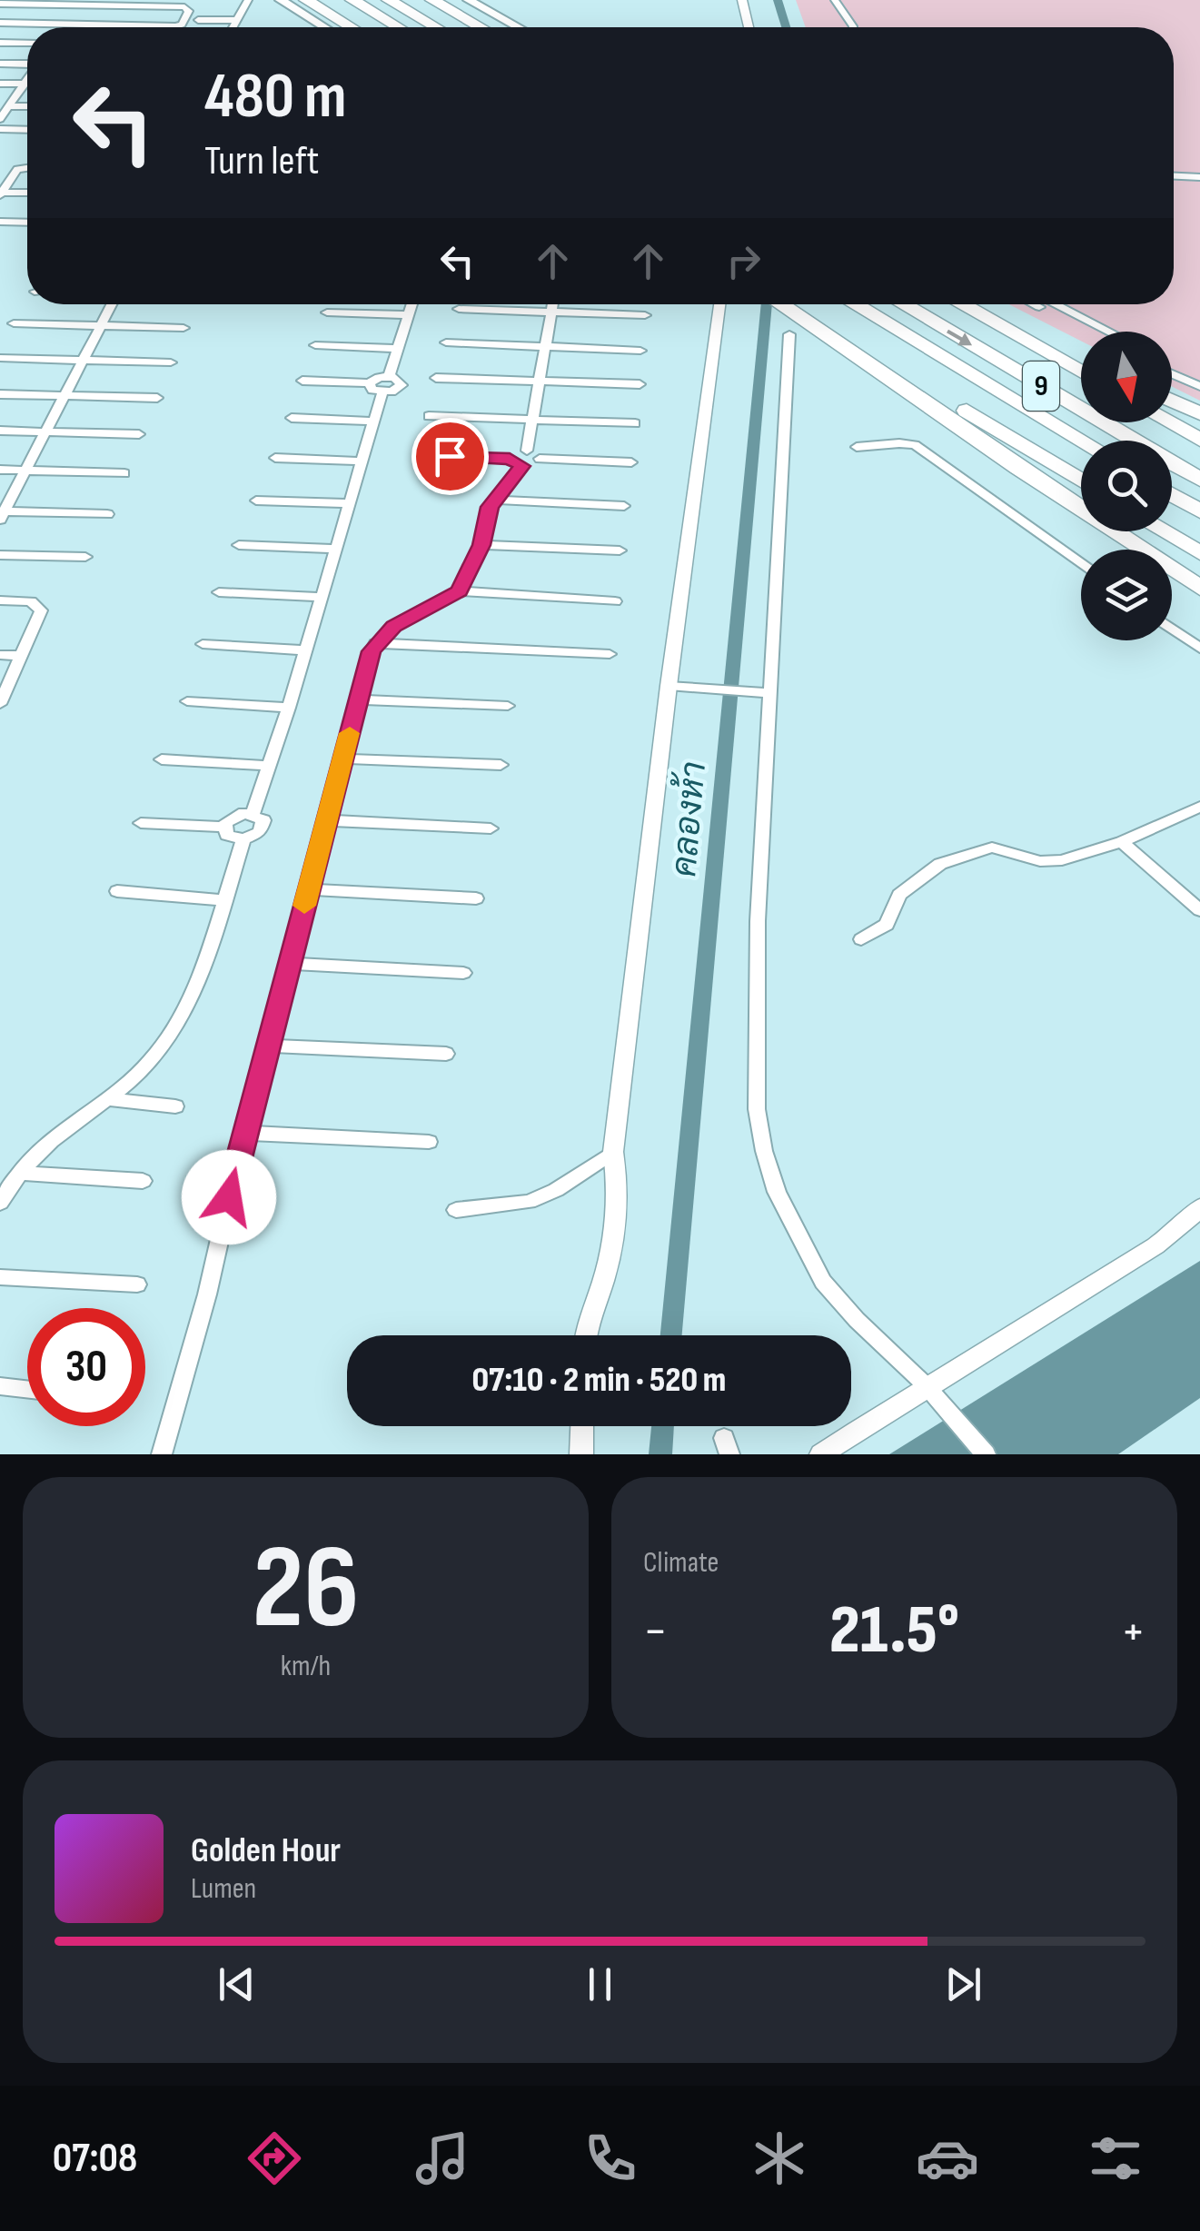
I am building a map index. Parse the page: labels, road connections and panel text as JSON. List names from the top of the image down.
{
  "streets": {
    "highway": ["9"]
  },
  "water": ["คลองห้า"],
  "north": "bottom",
  "page": {
    "turn": ["480 m", "Turn left"],
    "limit": "30",
    "trip": "07:10 · 2 min · 520 m",
    "tile": [
      ["26", "km/h"],
      "Climate"
    ],
    "heat": ["−", "21.5°", "+"],
    "song": ["Golden Hour", "Lumen"],
    "tabs": "07:08"
  }
}
